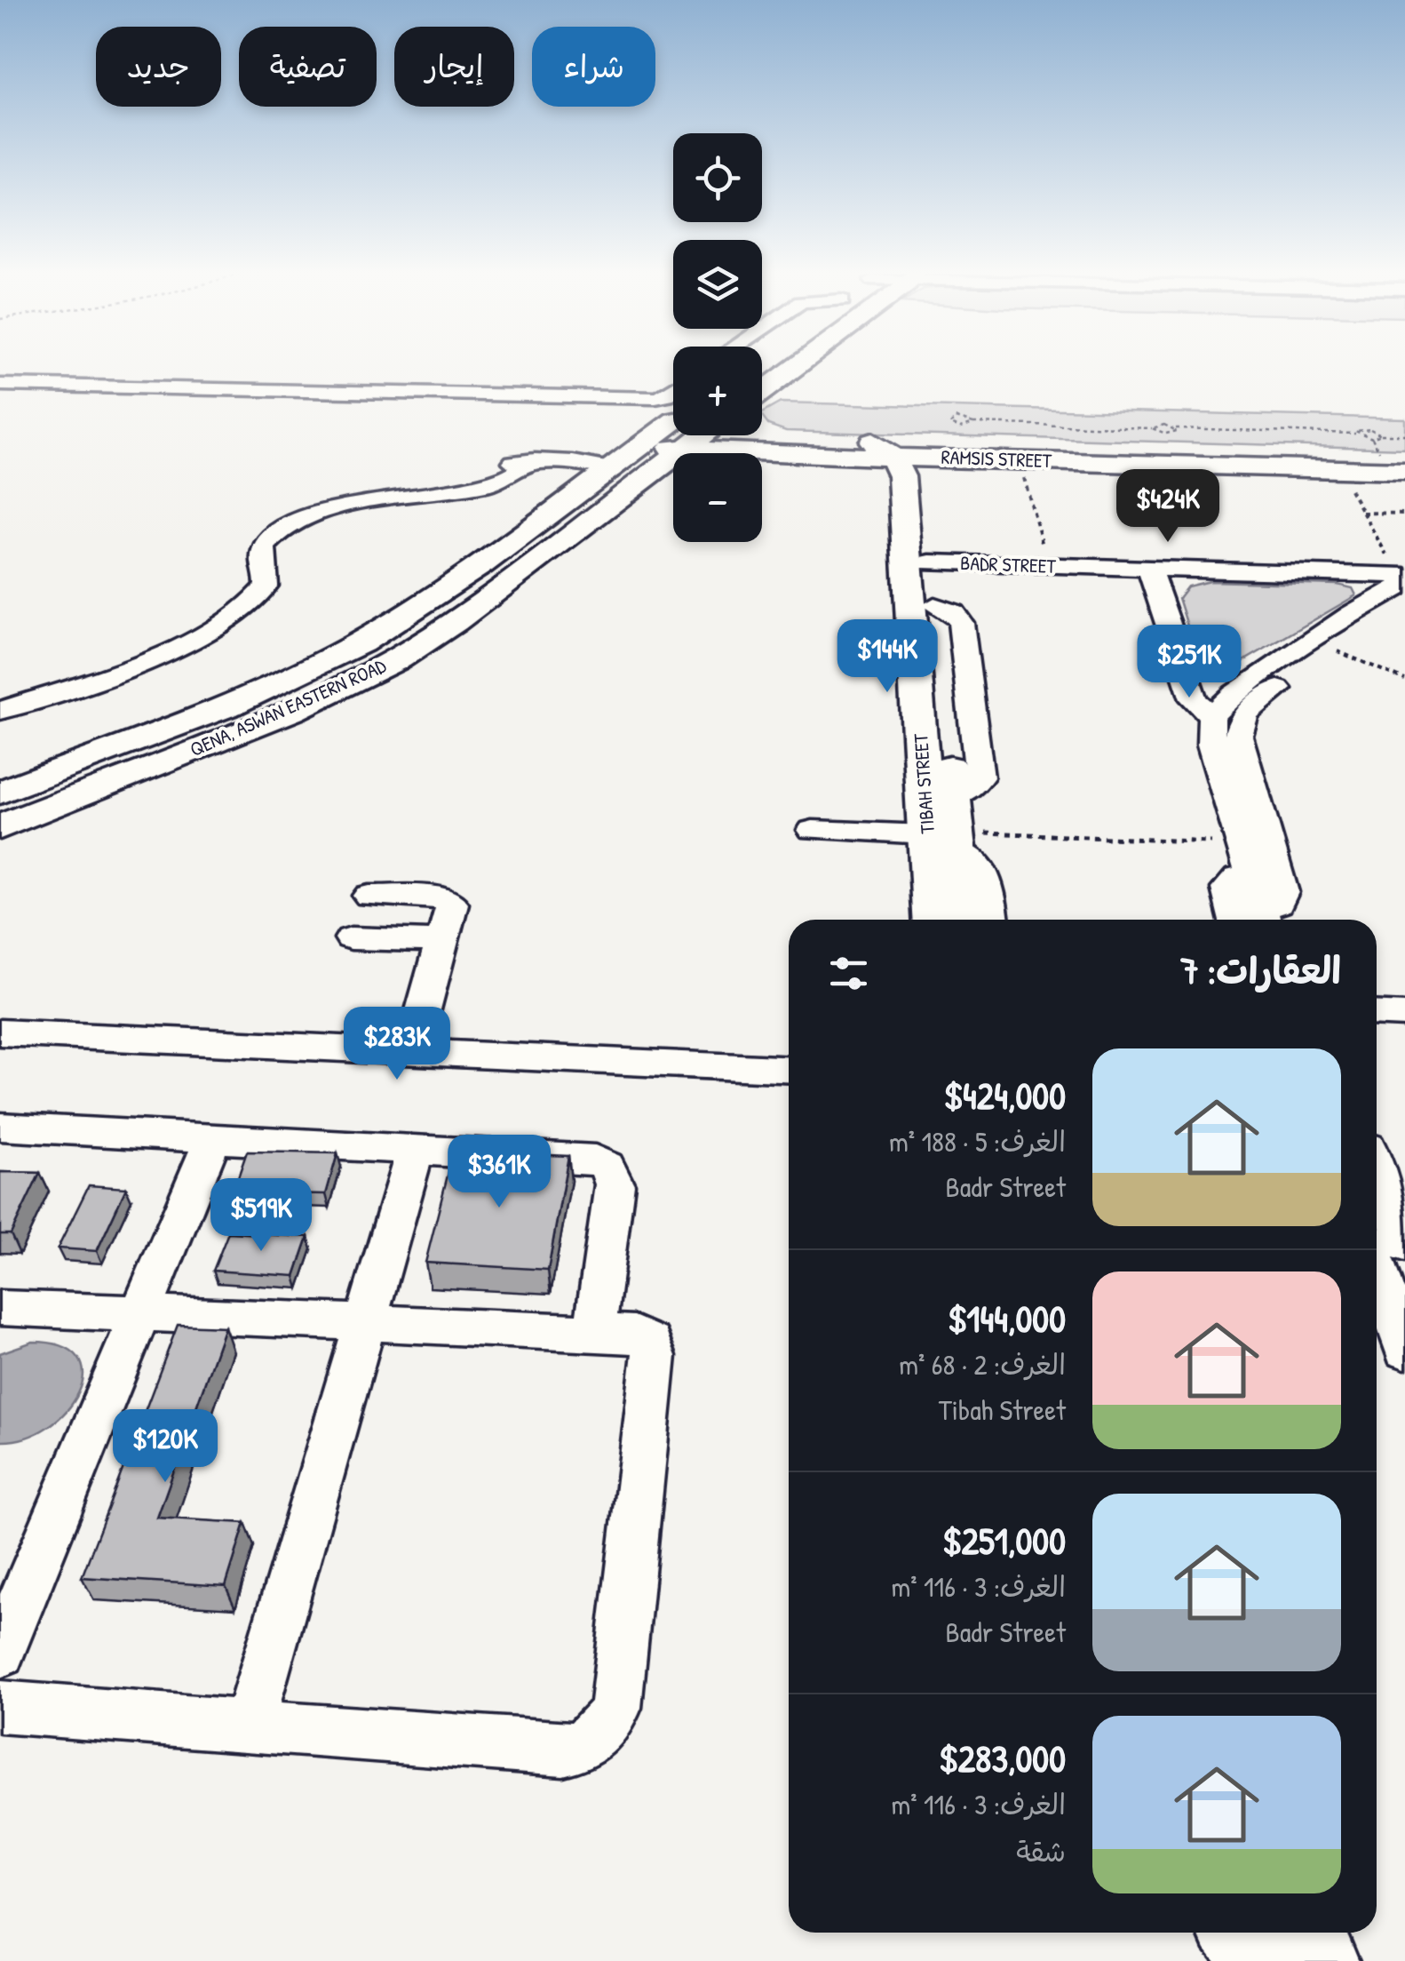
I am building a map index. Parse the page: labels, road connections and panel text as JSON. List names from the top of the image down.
{
  "streets": {
    "main road": ["RAMSIS STREET", "QENA, ASWAN EASTERN ROAD", "TIBAH STREET"],
    "street": ["BADR STREET"]
  },
  "crossings": [
    ["RAMSIS STREET", "TIBAH STREET"],
    ["BADR STREET", "TIBAH STREET"]
  ],
  "page": {
    "chip": [
      "شراء",
      "إيجار",
      "تصفية",
      "جديد"
    ],
    "map_buttons": ["+", "−"],
    "price": [
      "$424K",
      "$144K",
      "$251K",
      "$283K",
      "$361K",
      "$519K",
      "$120K"
    ],
    "heading": "العقارات: 7",
    "list": [
      {
        "name": "$424,000",
        "note": "الغرف: 5 · 188 m² · Badr Street"
      },
      {
        "name": "$144,000",
        "note": "الغرف: 2 · 68 m² · Tibah Street"
      },
      {
        "name": "$251,000",
        "note": "الغرف: 3 · 116 m² · Badr Street"
      },
      {
        "name": "$283,000",
        "note": "الغرف: 3 · 116 m² · شقة"
      }
    ]
  }
}
